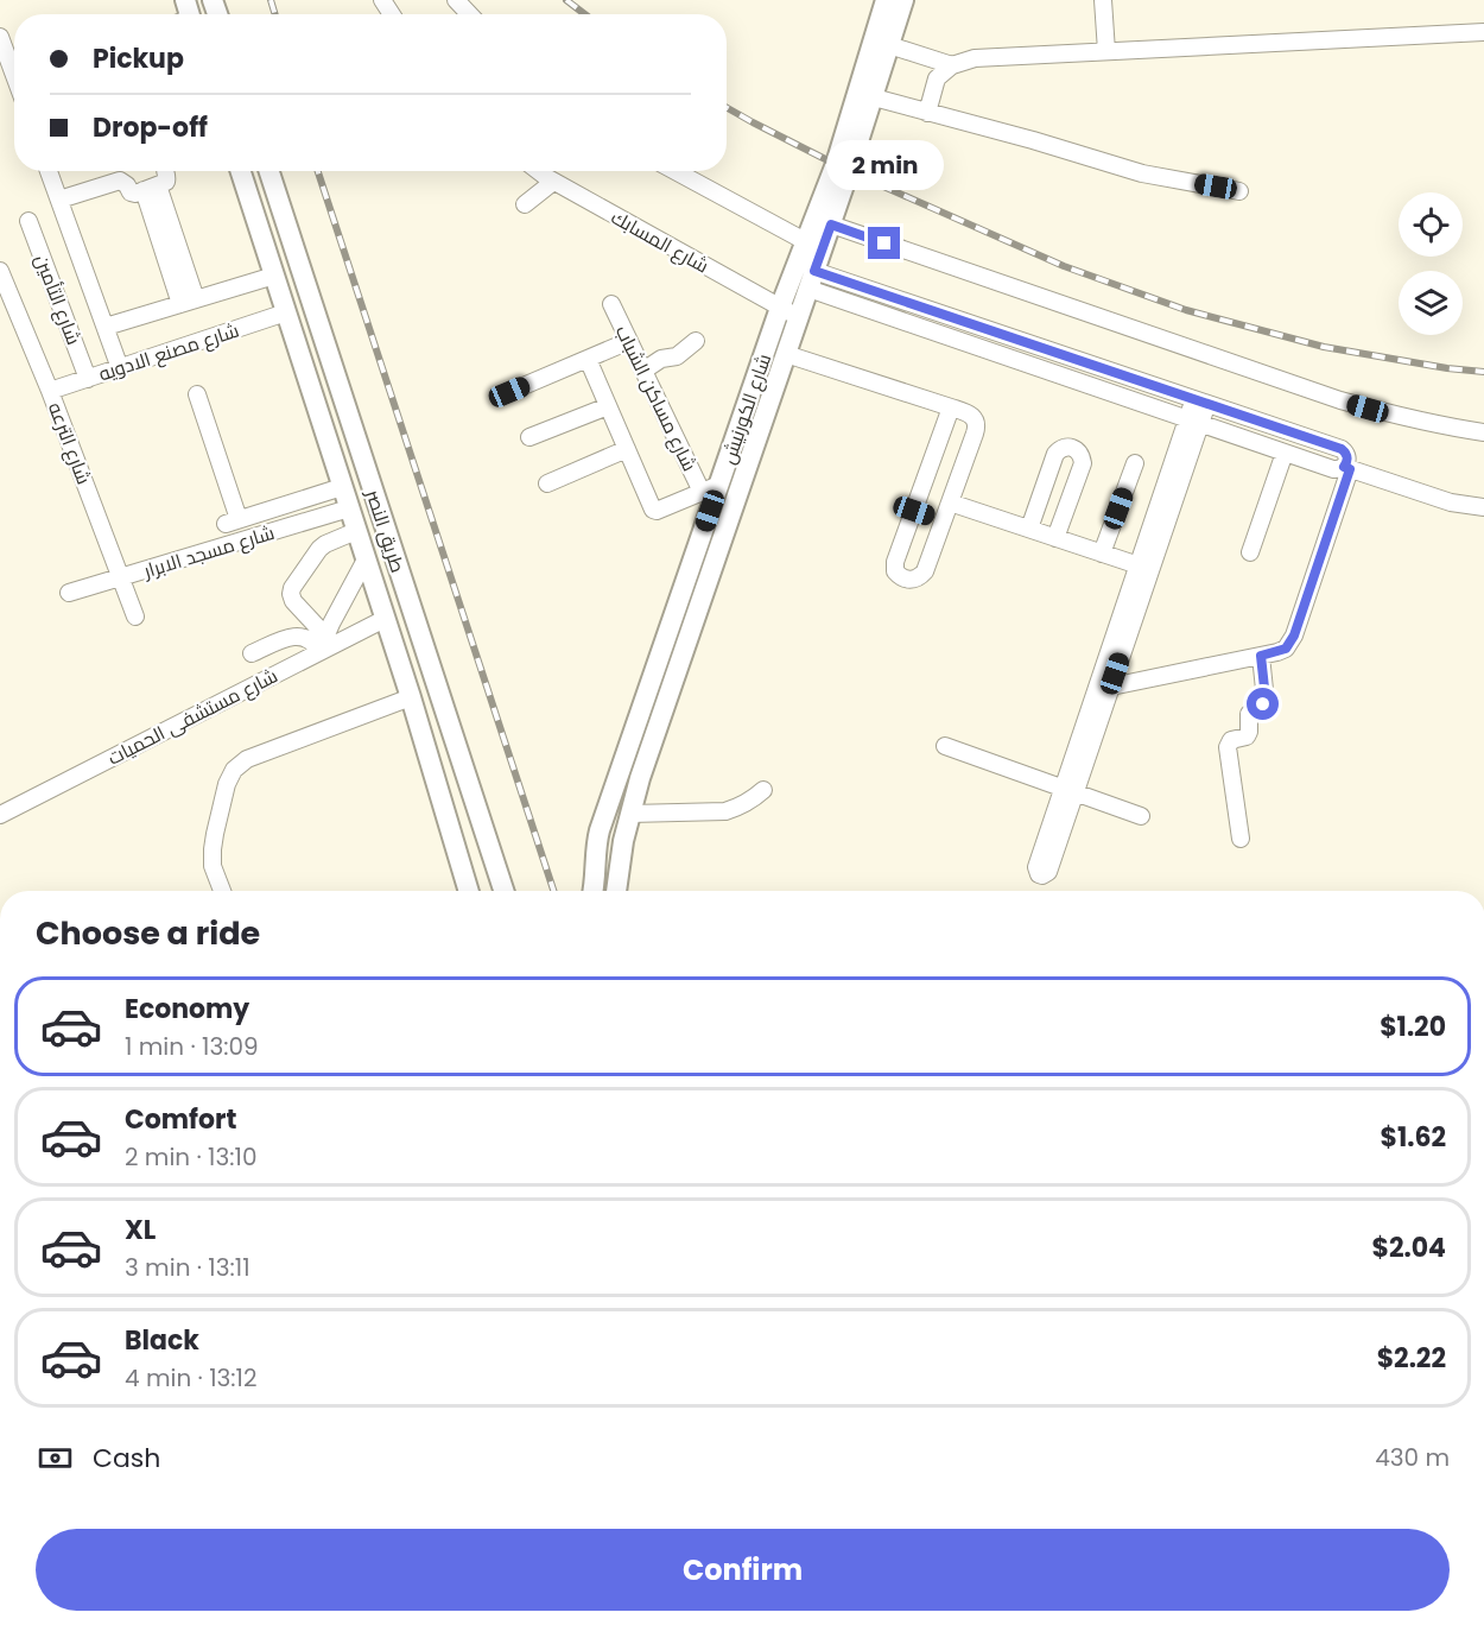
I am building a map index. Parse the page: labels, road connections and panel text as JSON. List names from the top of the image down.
{
  "streets": {
    "main road": ["شارع الكورنيش", "طريق النصر"],
    "street": [
      "شارع المسابك",
      "شارع التأمين",
      "شارع مصنع الادويه",
      "شارع مساكن الشباب",
      "شارع الترعه",
      "شارع مسجد الابرار",
      "شارع مستشفى الحميات"
    ]
  },
  "crossings": [
    ["شارع المسابك", "شارع الكورنيش"],
    ["شارع التأمين", "شارع مصنع الادويه"],
    ["شارع مصنع الادويه", "شارع الترعه"],
    ["شارع مصنع الادويه", "طريق النصر"],
    ["شارع مساكن الشباب", "شارع الكورنيش"],
    ["شارع الترعه", "شارع مسجد الابرار"],
    ["طريق النصر", "شارع مسجد الابرار"],
    ["طريق النصر", "شارع مستشفى الحميات"]
  ],
  "page": {
    "banner": ["Pickup", "Drop-off"],
    "bubble": "2 min",
    "heading": "Choose a ride",
    "list": [
      {
        "name": "Economy",
        "note": "1 min · 13:09",
        "value": "$1.20"
      },
      {
        "name": "Comfort",
        "note": "2 min · 13:10",
        "value": "$1.62"
      },
      {
        "name": "XL",
        "note": "3 min · 13:11",
        "value": "$2.04"
      },
      {
        "name": "Black",
        "note": "4 min · 13:12",
        "value": "$2.22"
      }
    ],
    "pay": ["Cash", "430 m"],
    "buttons": "Confirm"
  }
}
